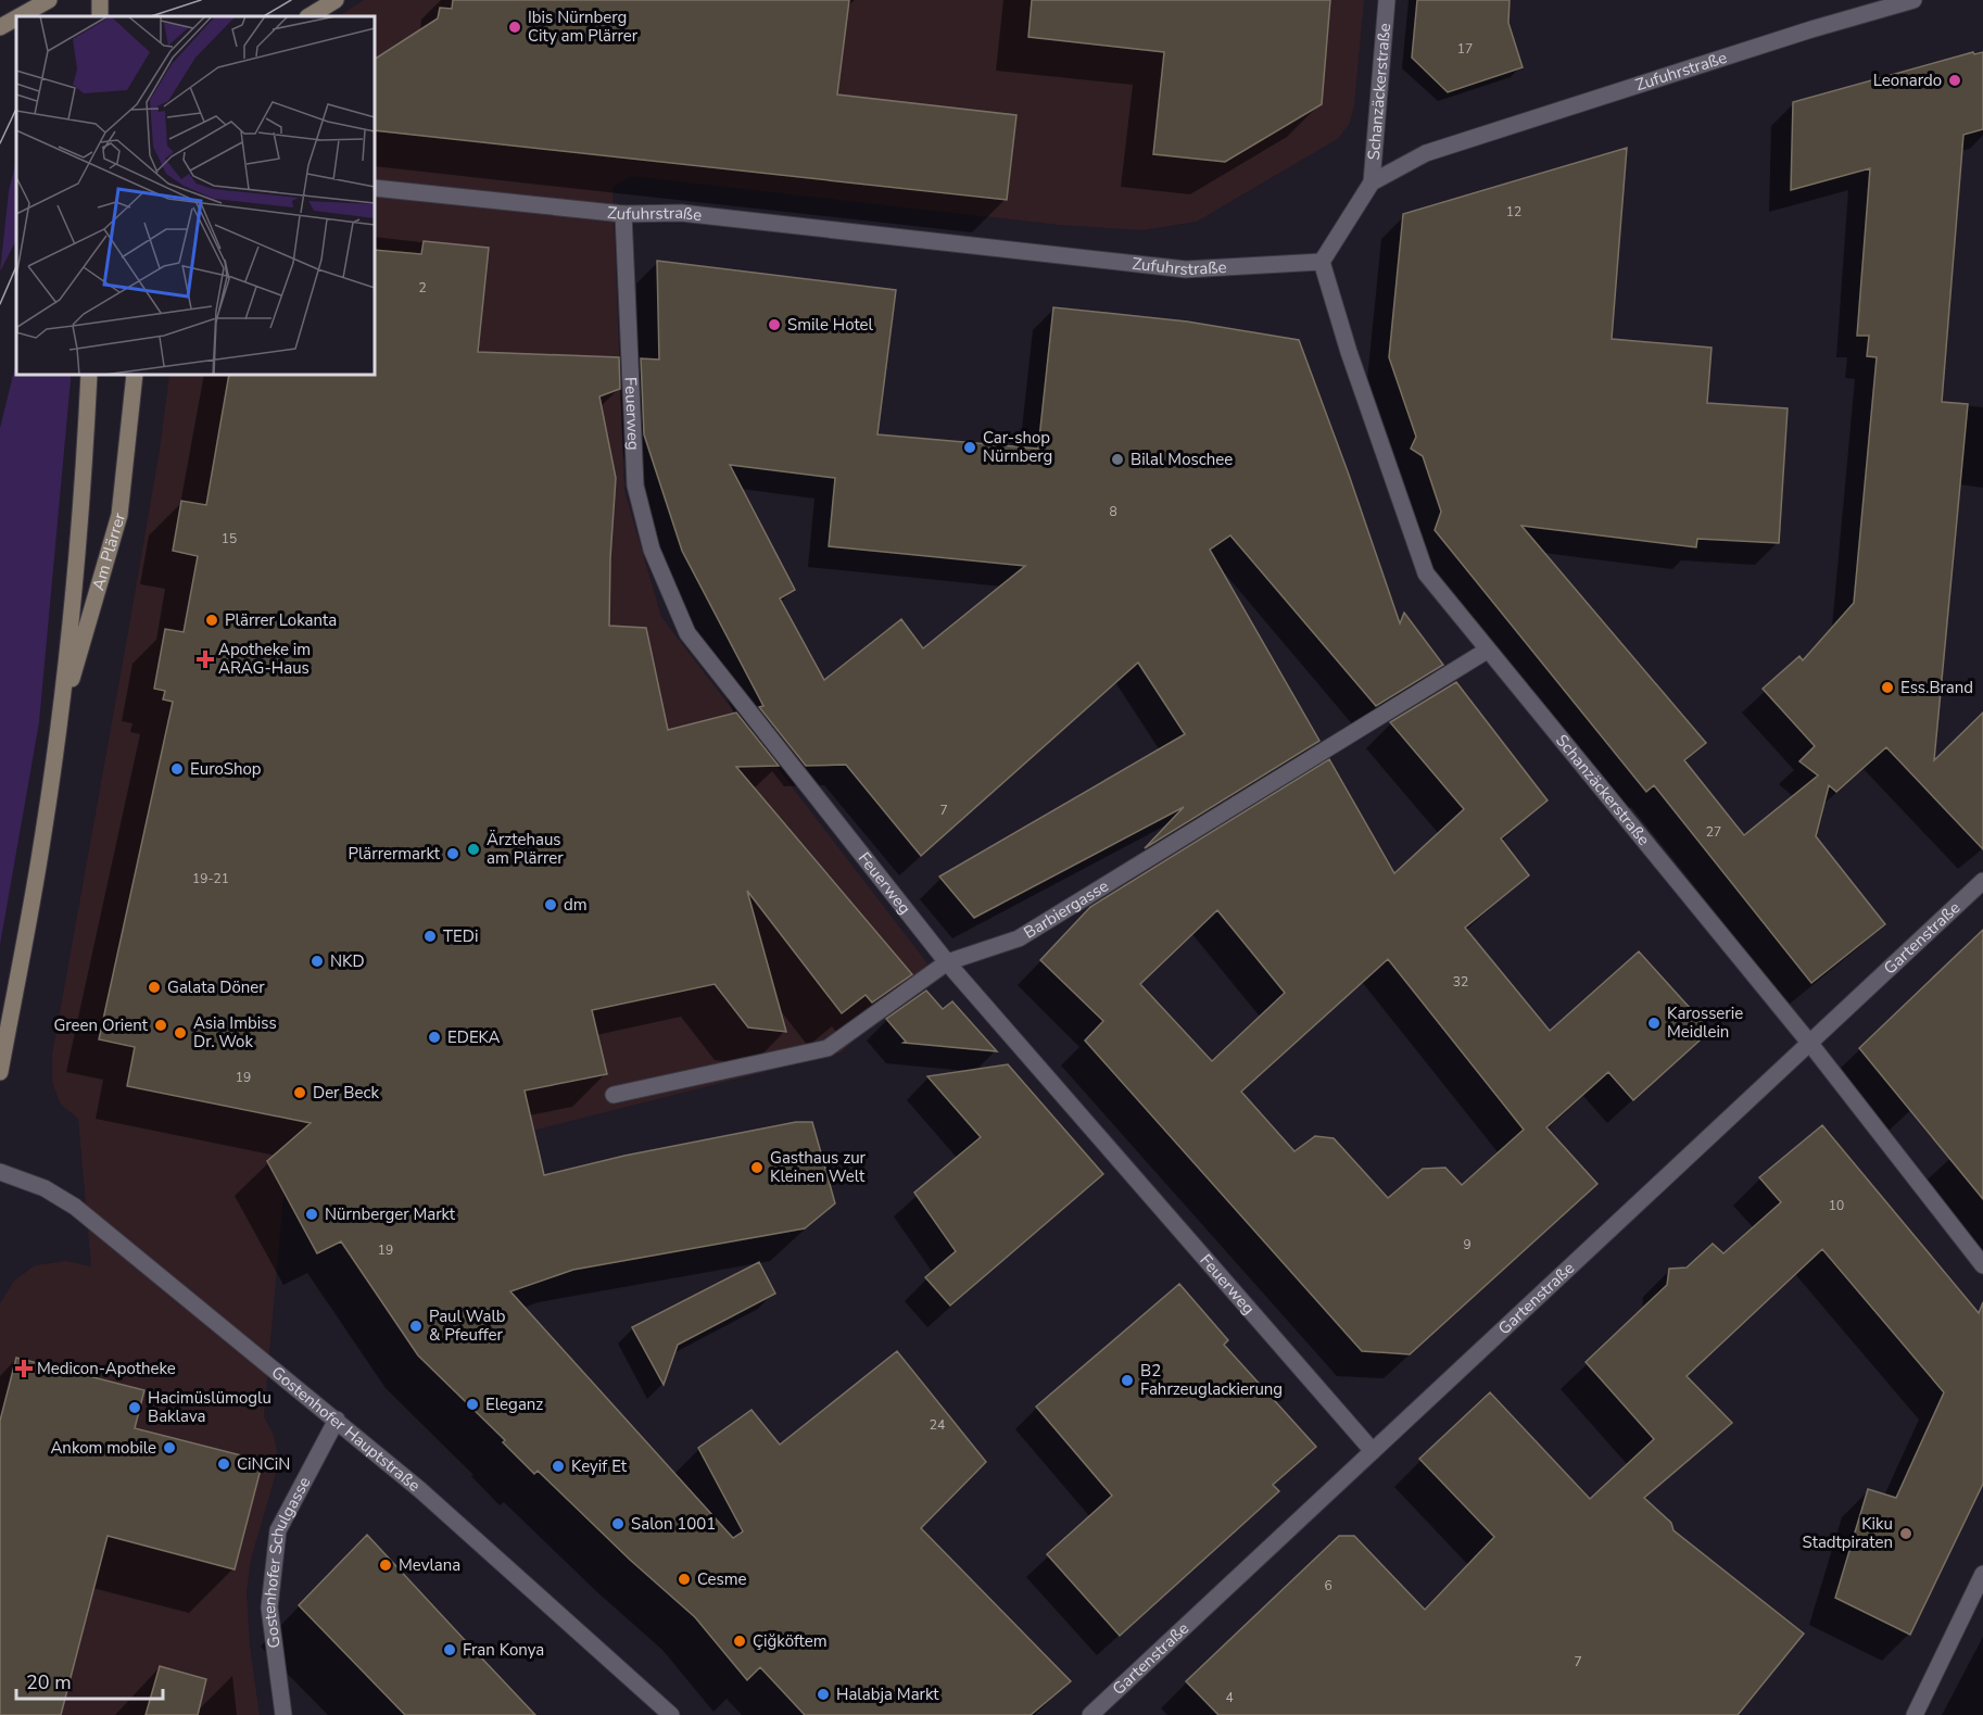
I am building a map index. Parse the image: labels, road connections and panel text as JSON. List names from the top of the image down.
{
  "streets": {
    "main road": ["Am Plärrer"],
    "street": [
      "Zufuhrstraße",
      "Schanzäckerstraße",
      "Feuerweg",
      "Barbiergasse",
      "Gartenstraße",
      "Gostenhofer Hauptstraße",
      "Gostenhofer Schulgasse"
    ]
  },
  "crossings": [
    ["Zufuhrstraße", "Schanzäckerstraße"],
    ["Zufuhrstraße", "Feuerweg"],
    ["Schanzäckerstraße", "Barbiergasse"],
    ["Schanzäckerstraße", "Gartenstraße"],
    ["Feuerweg", "Barbiergasse"],
    ["Feuerweg", "Gartenstraße"],
    ["Gostenhofer Hauptstraße", "Gostenhofer Schulgasse"]
  ],
  "places": {
    "other": [
      "Ibis Nürnberg City am Plärrer",
      "Leonardo",
      "Smile Hotel",
      "Car-shop Nürnberg",
      "Bilal Moschee",
      "Plärrer Lokanta",
      "Ess.Brand",
      "EuroShop",
      "Ärztehaus am Plärrer",
      "Plärrermarkt",
      "dm",
      "TEDi",
      "NKD",
      "Galata Döner",
      "Karosserie Meidlein",
      "Green Orient",
      "Asia Imbiss Dr. Wok",
      "EDEKA",
      "Der Beck",
      "Gasthaus zur Kleinen Welt",
      "Nürnberger Markt",
      "Paul Walb & Pfeuffer",
      "B2 Fahrzeuglackierung",
      "Eleganz",
      "Hacimüslümoglu Baklava",
      "Ankom mobile",
      "CiNCiN",
      "Keyif Et",
      "Salon 1001",
      "Kiku Stadtpiraten",
      "Mevlana",
      "Cesme",
      "Çiğköftem",
      "Fran Konya",
      "Halabja Markt"
    ],
    "health": ["Apotheke im ARAG-Haus", "Medicon-Apotheke"]
  },
  "house_numbers": [
    "17",
    "12",
    "2",
    "8",
    "15",
    "7",
    "27",
    "19-21",
    "32",
    "19",
    "10",
    "9",
    "19",
    "24",
    "6",
    "7",
    "4"
  ],
  "scale_bar": "20 m"
}
